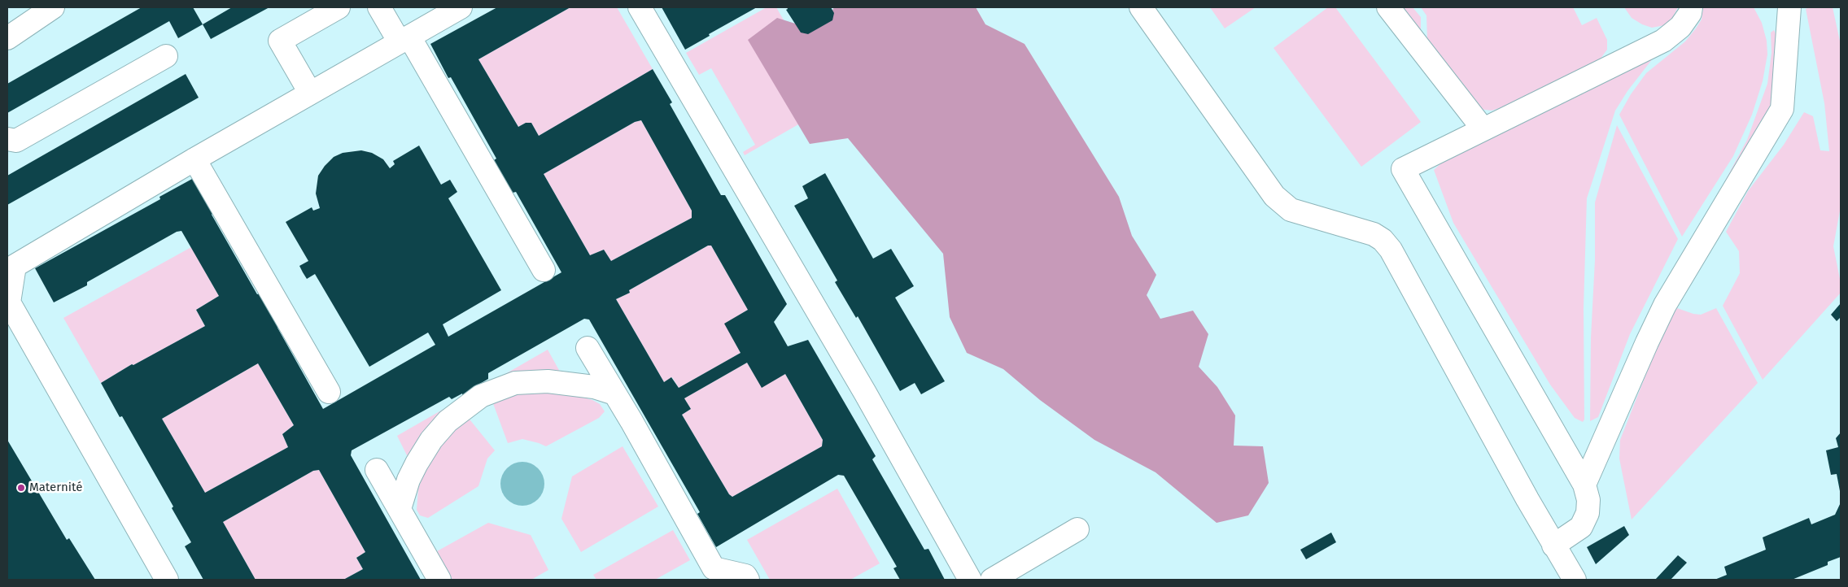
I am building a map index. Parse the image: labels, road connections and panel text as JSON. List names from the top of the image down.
{
  "places": ["Maternité"]
}
